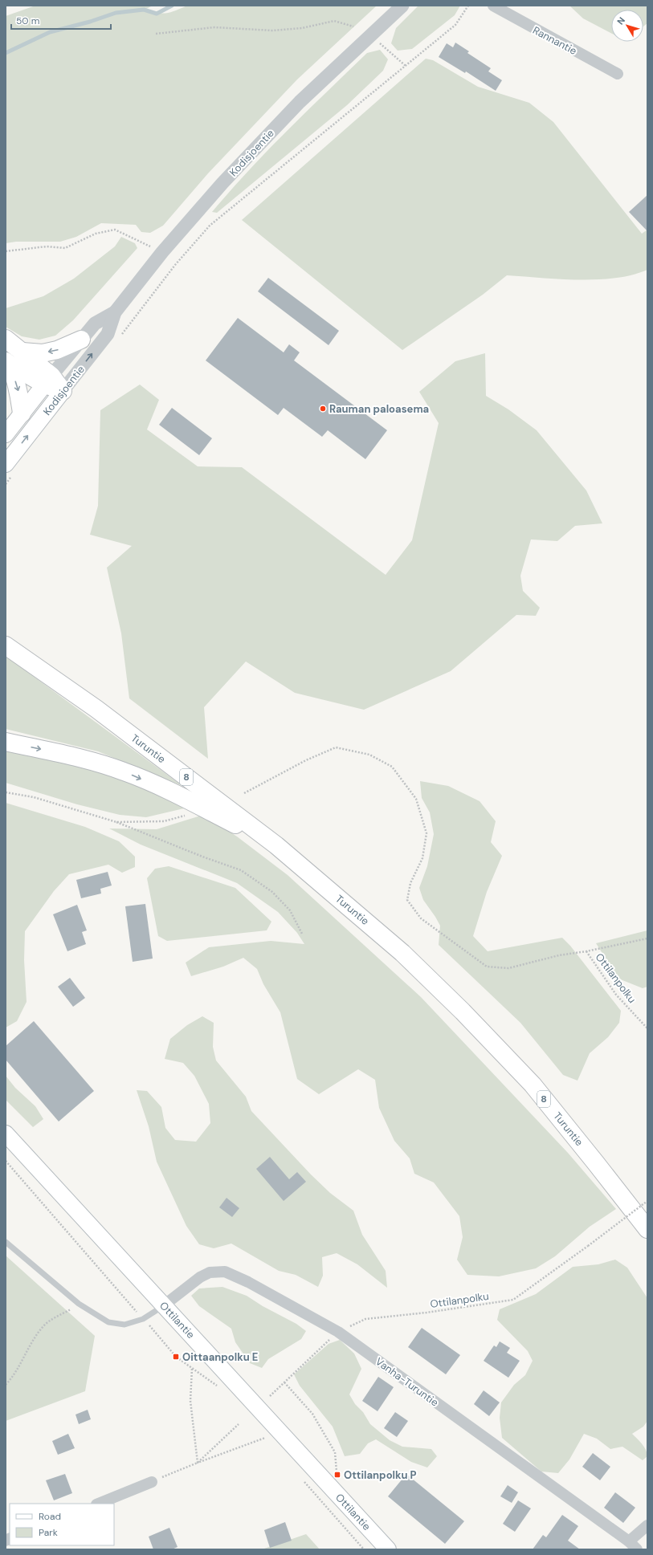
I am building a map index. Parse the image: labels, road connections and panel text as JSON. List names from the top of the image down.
{
  "streets": {
    "highway": ["Turuntie", "8"],
    "main road": ["Kodisjoentie", "Ottilantie"],
    "street": ["Rannantie", "Vanha-Turuntie"],
    "path": ["Ottilanpolku"]
  },
  "crossings": [
    ["Ottilanpolku", "Vanha-Turuntie"],
    ["Ottilantie", "Vanha-Turuntie"]
  ],
  "places": {
    "other": ["Rauman paloasema"],
    "transit": ["Oittaanpolku E", "Ottilanpolku P"]
  },
  "legend": ["Road", "Park"],
  "scale_bar": "50 m",
  "north": "top left"
}
